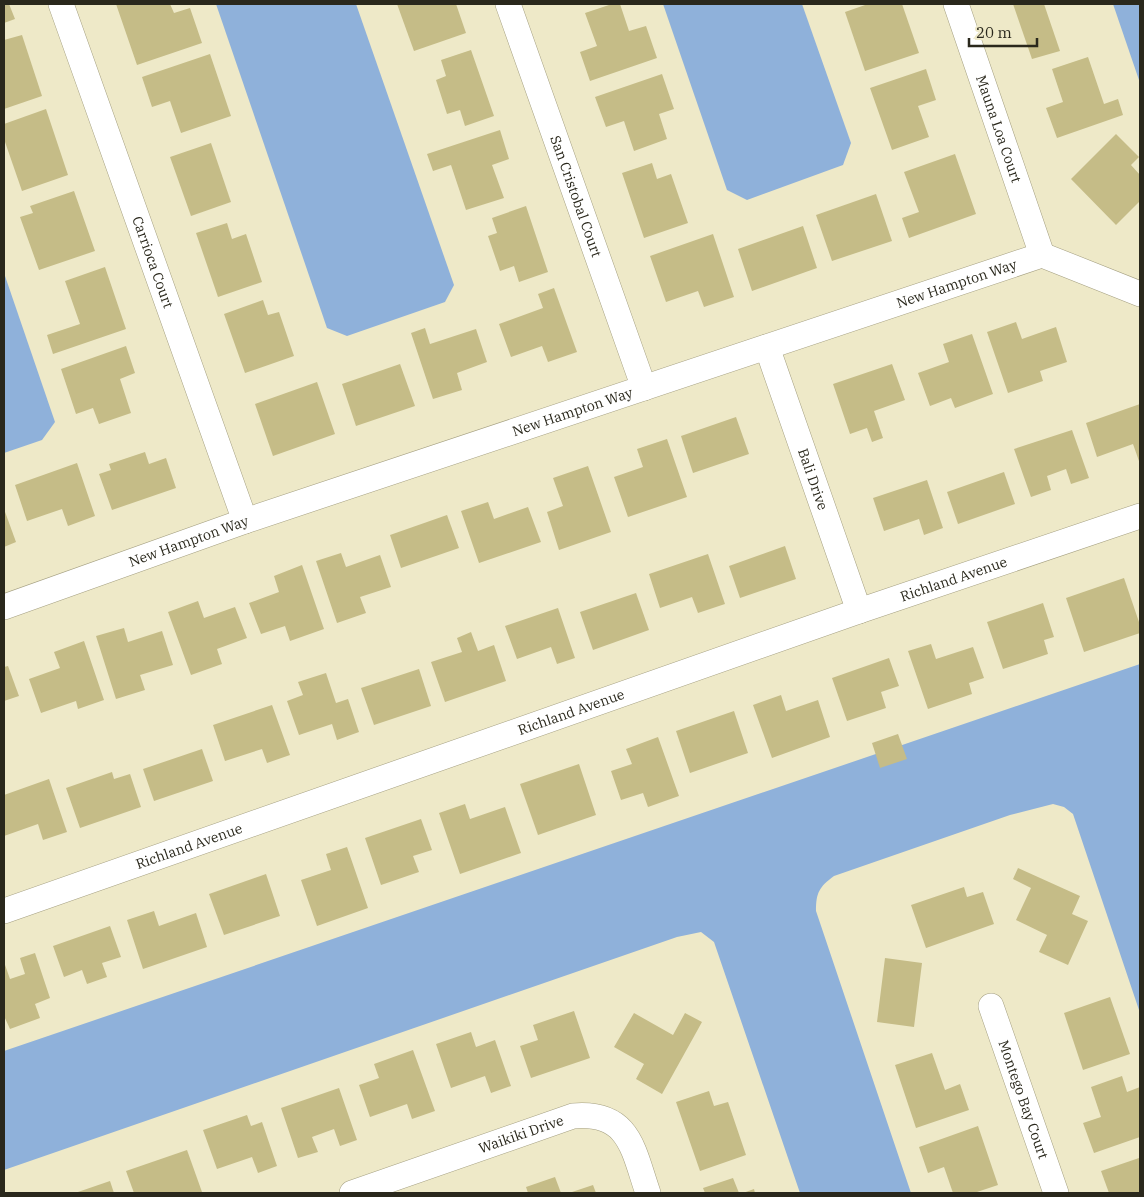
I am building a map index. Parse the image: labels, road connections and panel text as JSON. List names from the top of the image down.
{
  "streets": {
    "street": [
      "Mauna Loa Court",
      "San Cristobal Court",
      "Carrioca Court",
      "New Hampton Way",
      "Bali Drive",
      "Richland Avenue",
      "Montego Bay Court",
      "Waikiki Drive"
    ]
  },
  "crossings": [
    ["Mauna Loa Court", "New Hampton Way"],
    ["San Cristobal Court", "New Hampton Way"],
    ["Carrioca Court", "New Hampton Way"],
    ["New Hampton Way", "Bali Drive"],
    ["Bali Drive", "Richland Avenue"]
  ],
  "scale_bar": "20 m"
}
